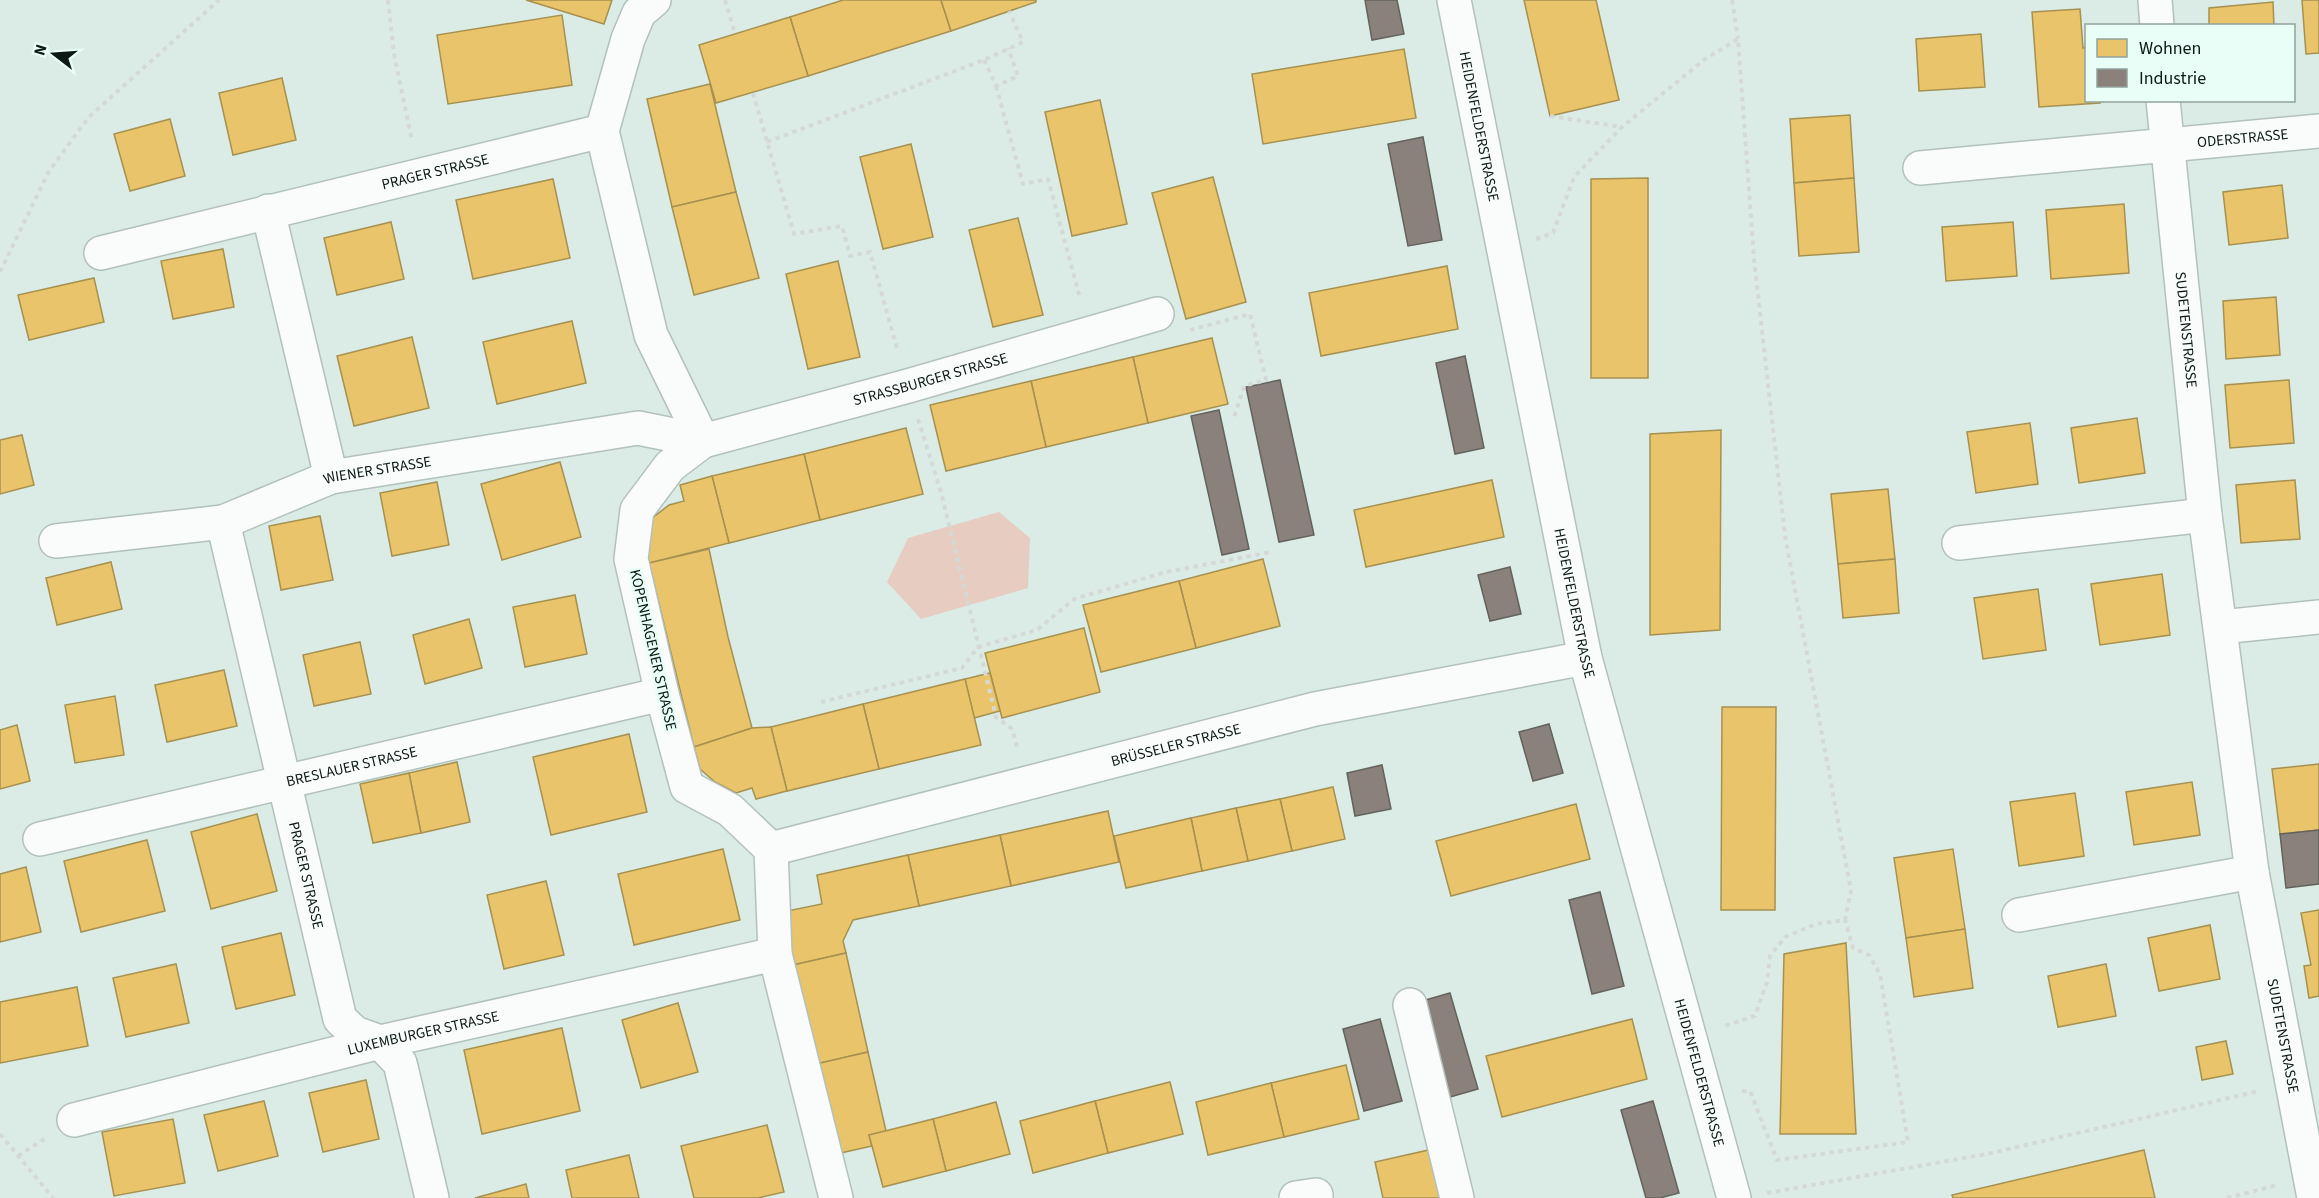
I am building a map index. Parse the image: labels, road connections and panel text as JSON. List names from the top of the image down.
{
  "streets": {
    "street": [
      "HEIDENFELDERSTRASSE",
      "ODERSTRASSE",
      "PRAGER STRASSE",
      "SUDETENSTRASSE",
      "STRASSBURGER STRASSE",
      "WIENER STRASSE",
      "KOPENHAGENER STRASSE",
      "BRÜSSELER STRASSE",
      "BRESLAUER STRASSE",
      "LUXEMBURGER STRASSE"
    ]
  },
  "crossings": [
    ["HEIDENFELDERSTRASSE", "BRÜSSELER STRASSE"],
    ["ODERSTRASSE", "SUDETENSTRASSE"],
    ["PRAGER STRASSE", "WIENER STRASSE"],
    ["PRAGER STRASSE", "BRESLAUER STRASSE"],
    ["PRAGER STRASSE", "LUXEMBURGER STRASSE"],
    ["STRASSBURGER STRASSE", "WIENER STRASSE"],
    ["STRASSBURGER STRASSE", "KOPENHAGENER STRASSE"],
    ["WIENER STRASSE", "KOPENHAGENER STRASSE"],
    ["KOPENHAGENER STRASSE", "BRÜSSELER STRASSE"],
    ["KOPENHAGENER STRASSE", "BRESLAUER STRASSE"]
  ],
  "legend": ["Wohnen", "Industrie"],
  "north": "left"
}
